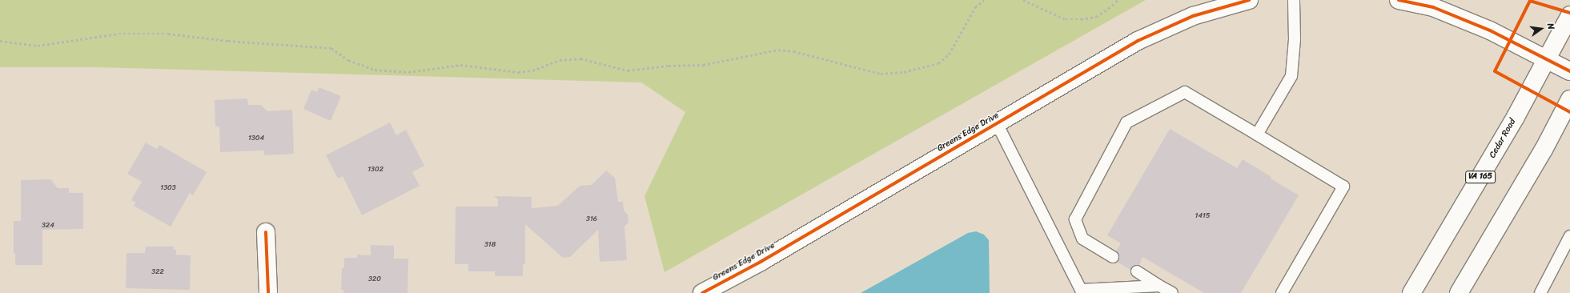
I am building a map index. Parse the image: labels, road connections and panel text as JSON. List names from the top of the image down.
{
  "streets": {
    "street": ["Greens Edge Drive", "Cedar Road", "VA 165"]
  },
  "house_numbers": [
    "1304",
    "1302",
    "1303",
    "1415",
    "316",
    "324",
    "318",
    "322",
    "320"
  ],
  "north": "right"
}
